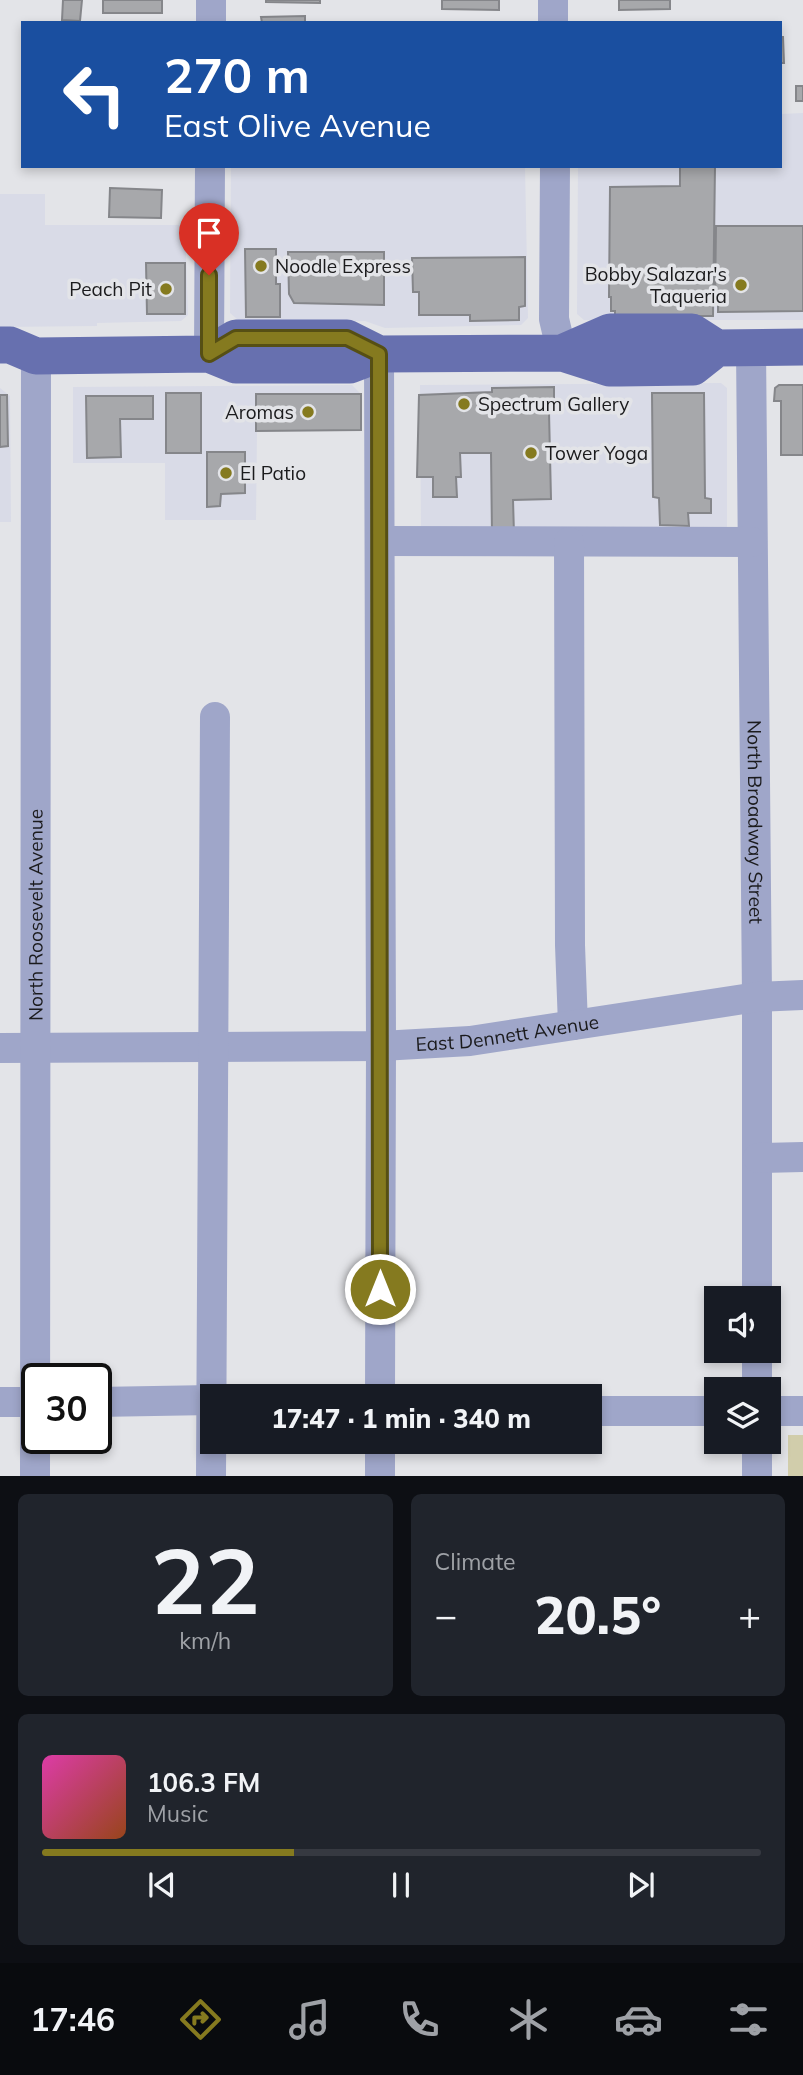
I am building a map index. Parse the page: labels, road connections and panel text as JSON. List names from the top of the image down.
{
  "streets": {
    "street": ["North Broadway Street", "North Roosevelt Avenue", "East Dennett Avenue"]
  },
  "crossings": [
    ["North Broadway Street", "East Dennett Avenue"],
    ["North Roosevelt Avenue", "East Dennett Avenue"]
  ],
  "places": [
    "Noodle Express",
    "Bobby Salazar's Taqueria",
    "Peach Pit",
    "Spectrum Gallery",
    "Aromas",
    "Tower Yoga",
    "El Patio"
  ],
  "page": {
    "turn": ["270 m", "East Olive Avenue"],
    "limit": "30",
    "trip": "17:47 · 1 min · 340 m",
    "tile": [
      ["22", "km/h"],
      "Climate"
    ],
    "heat": ["−", "20.5°", "+"],
    "song": ["106.3 FM", "Music"],
    "tabs": "17:46"
  }
}
